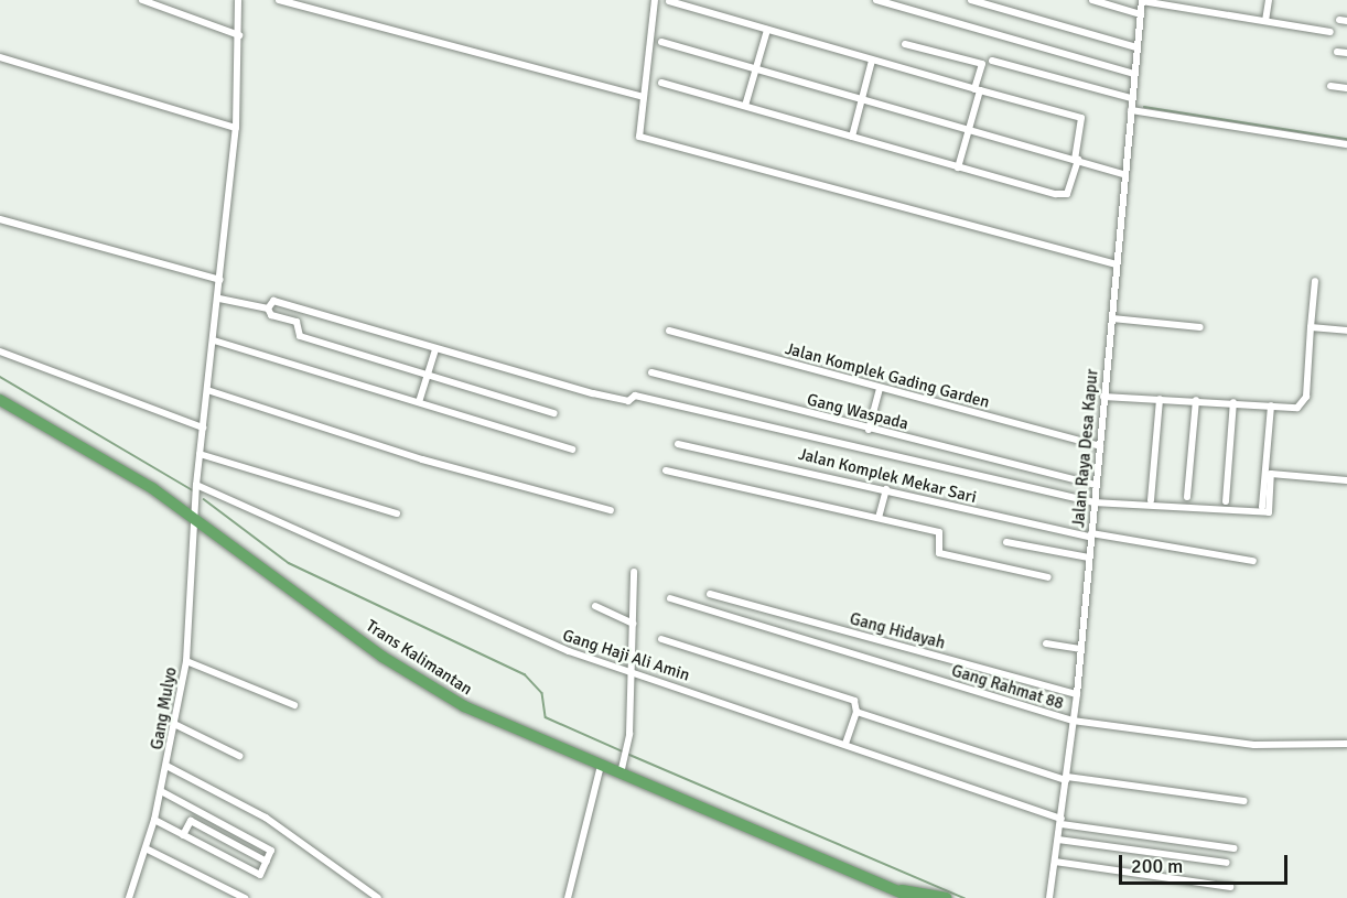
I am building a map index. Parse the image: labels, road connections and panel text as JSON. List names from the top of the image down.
{
  "streets": {
    "highway": ["Trans Kalimantan"],
    "street": [
      "Jalan Komplek Gading Garden",
      "Gang Waspada",
      "Jalan Raya Desa Kapur",
      "Jalan Komplek Mekar Sari",
      "Gang Hidayah",
      "Gang Haji Ali Amin",
      "Gang Rahmat 88",
      "Gang Mulyo"
    ]
  },
  "crossings": [
    ["Jalan Komplek Gading Garden", "Jalan Raya Desa Kapur"],
    ["Gang Waspada", "Jalan Raya Desa Kapur"],
    ["Jalan Raya Desa Kapur", "Jalan Komplek Mekar Sari"],
    ["Jalan Raya Desa Kapur", "Gang Hidayah"],
    ["Jalan Raya Desa Kapur", "Gang Haji Ali Amin"],
    ["Jalan Raya Desa Kapur", "Gang Rahmat 88"],
    ["Gang Haji Ali Amin", "Gang Mulyo"],
    ["Trans Kalimantan", "Gang Mulyo"]
  ],
  "scale_bar": "200 m"
}
